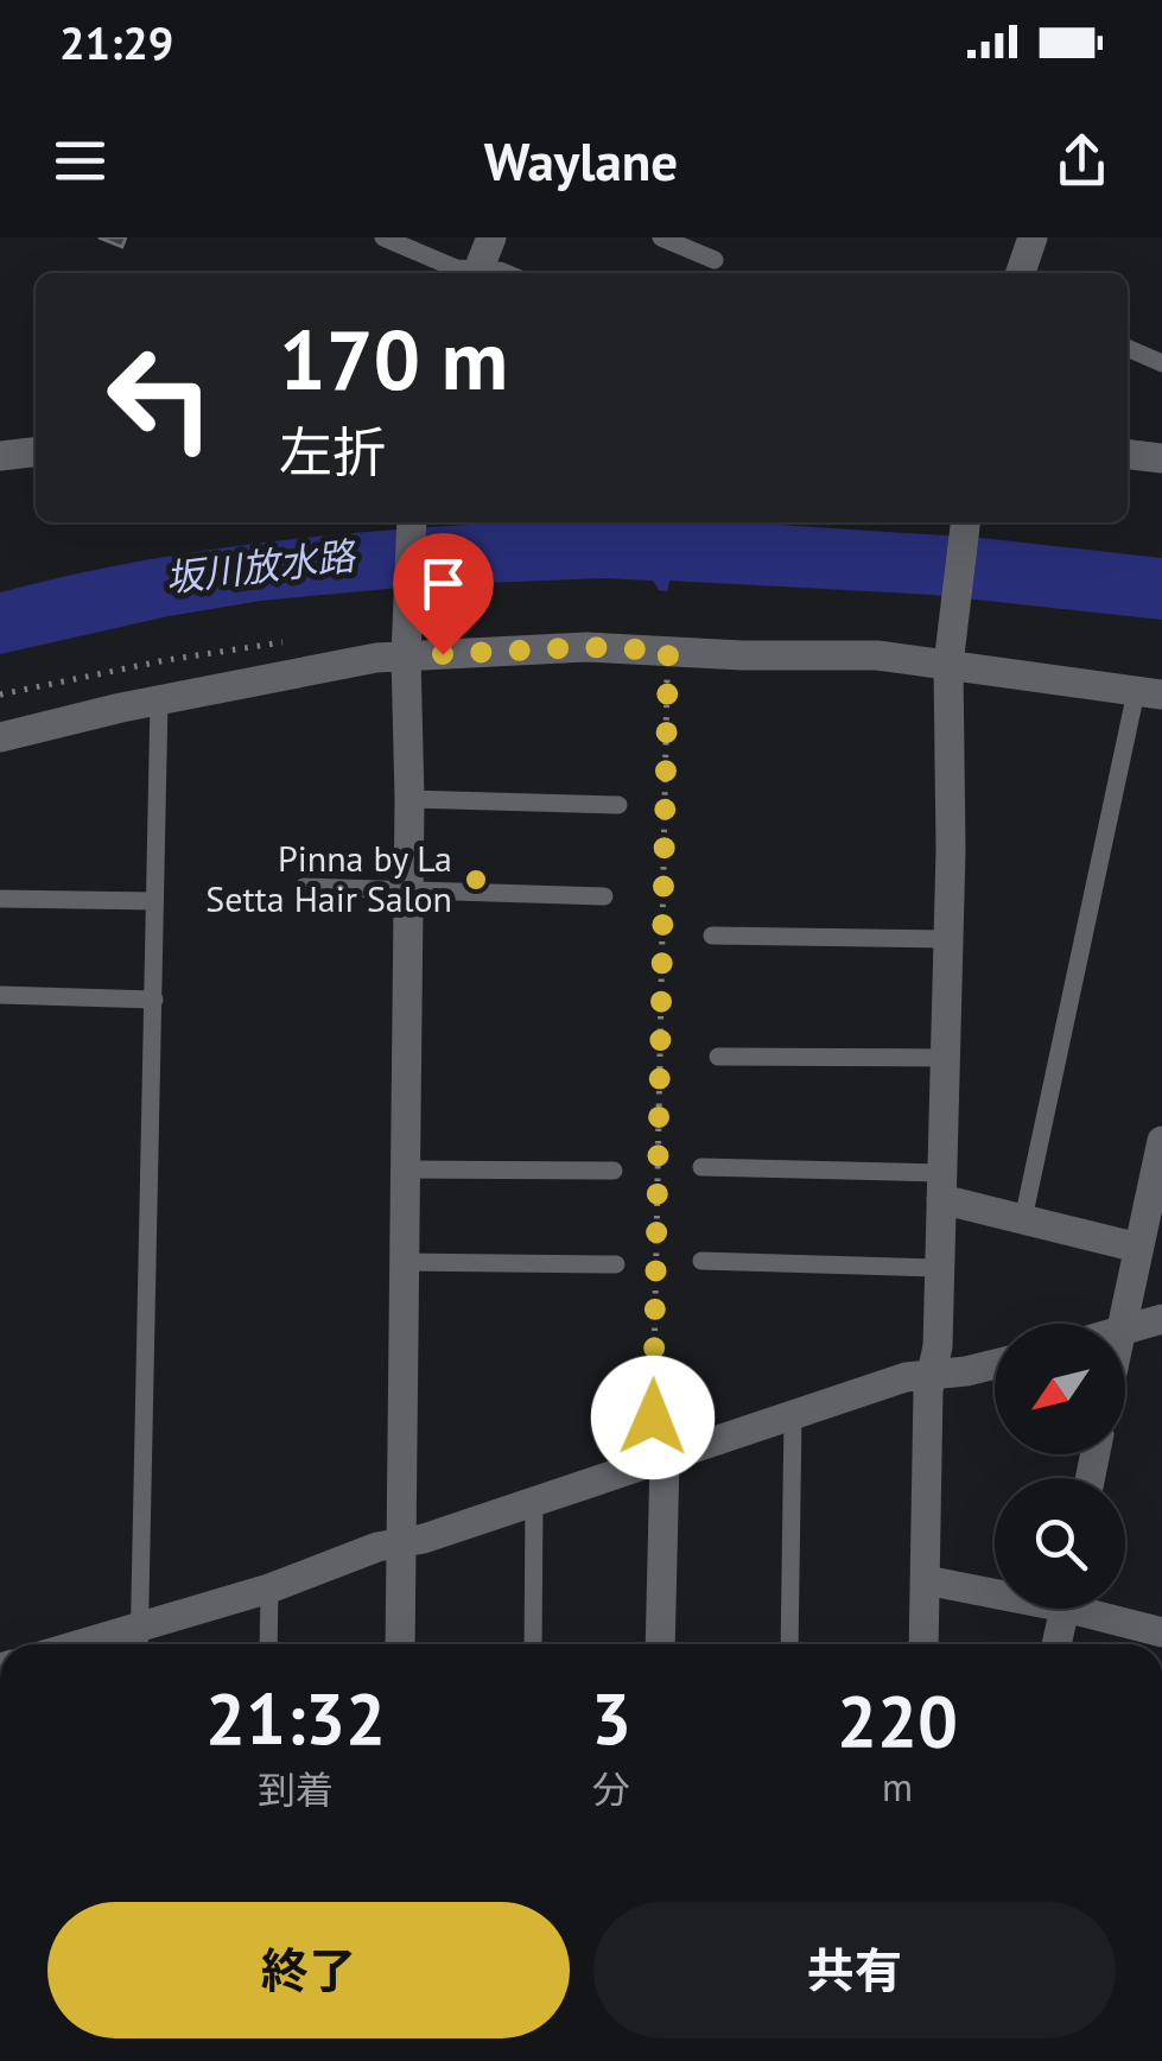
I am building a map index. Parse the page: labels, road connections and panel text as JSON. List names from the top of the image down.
{
  "water": ["坂川放水路"],
  "places": ["Pinna by La Setta Hair Salon"],
  "north": "bottom left",
  "page": {
    "status": "21:29",
    "header": "Waylane",
    "turn": ["170 m", "左折"],
    "eta": [
      "21:32",
      "到着",
      "3",
      "分",
      "220",
      "m"
    ],
    "buttons": ["終了", "共有"]
  }
}
